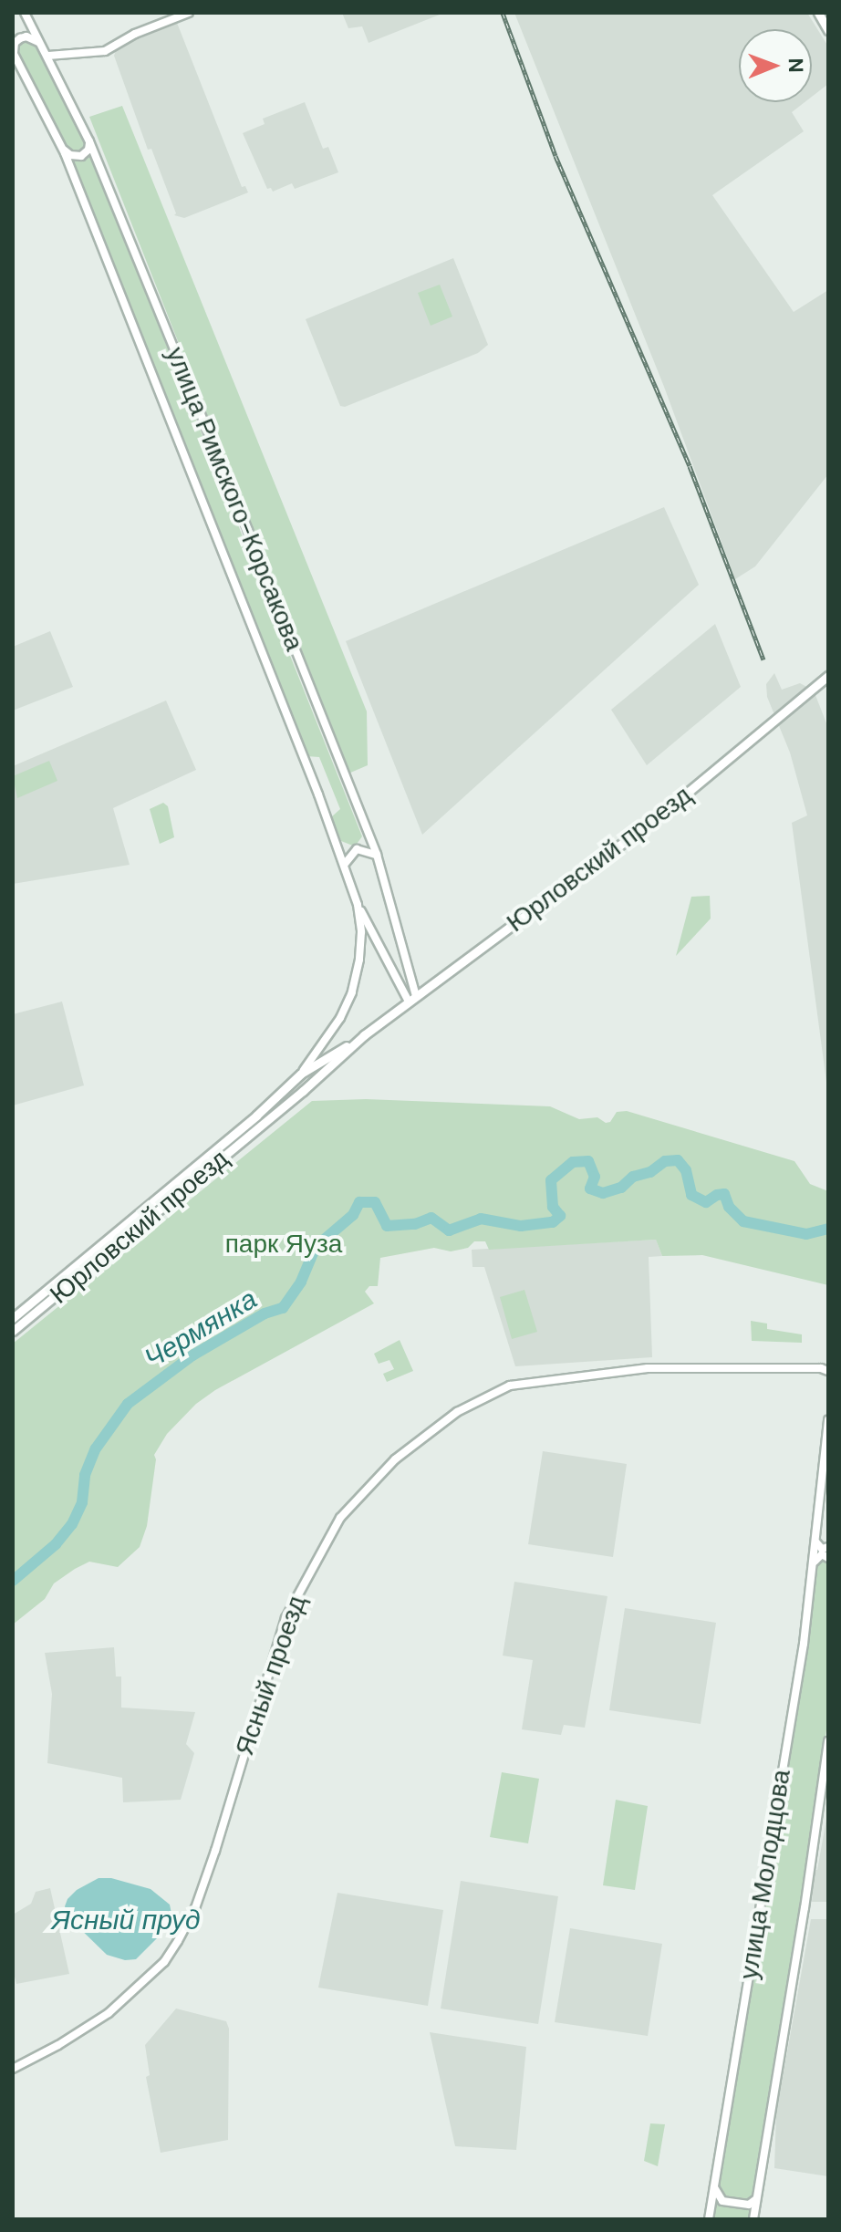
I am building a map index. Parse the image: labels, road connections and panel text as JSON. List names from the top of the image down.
{
  "streets": {
    "main road": ["Юрловский проезд"],
    "street": ["улица Римского-Корсакова", "Ясный проезд", "улица Молодцова"]
  },
  "crossings": [
    ["улица Римского-Корсакова", "Юрловский проезд"]
  ],
  "water": ["Чермянка", "Ясный пруд"],
  "parks": ["парк Яуза"],
  "north": "right"
}
